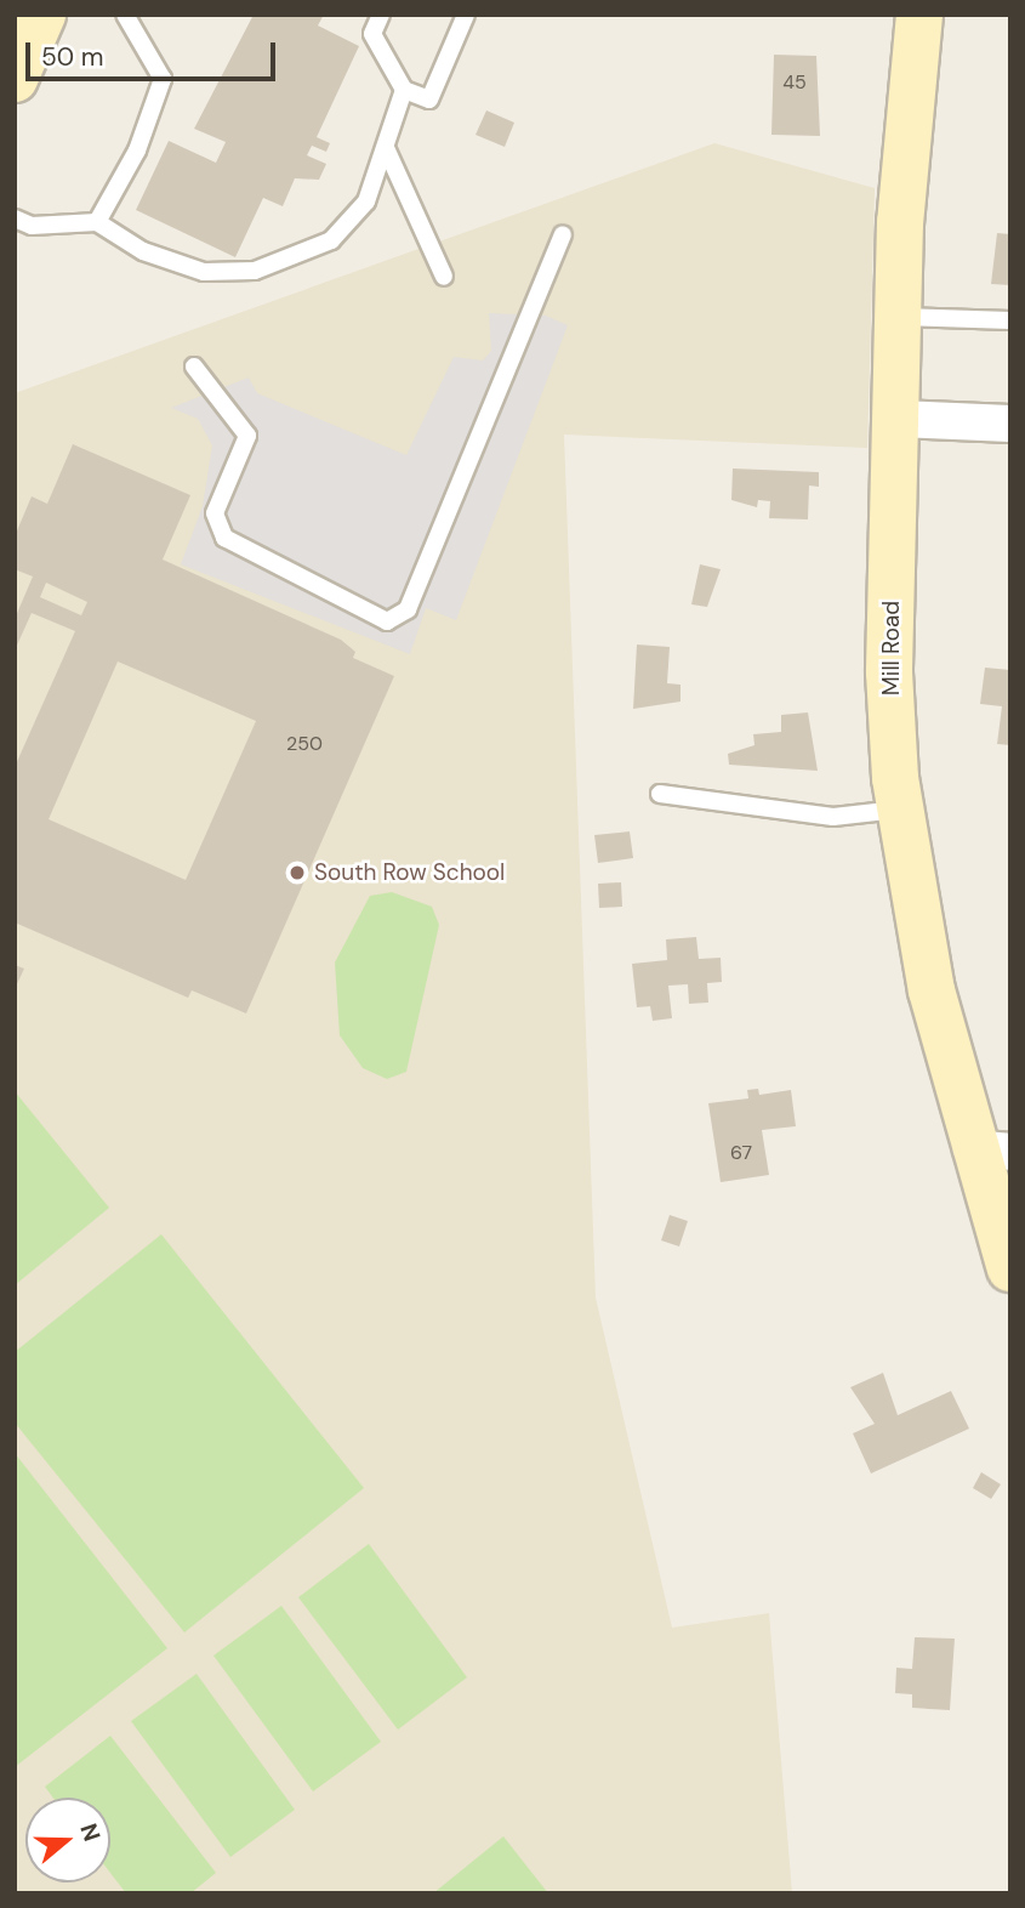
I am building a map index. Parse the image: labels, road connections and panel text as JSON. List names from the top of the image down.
{
  "streets": {
    "main road": ["Mill Road"]
  },
  "places": ["South Row School"],
  "house_numbers": ["45", "250", "67"],
  "scale_bar": "50 m",
  "north": "right"
}
